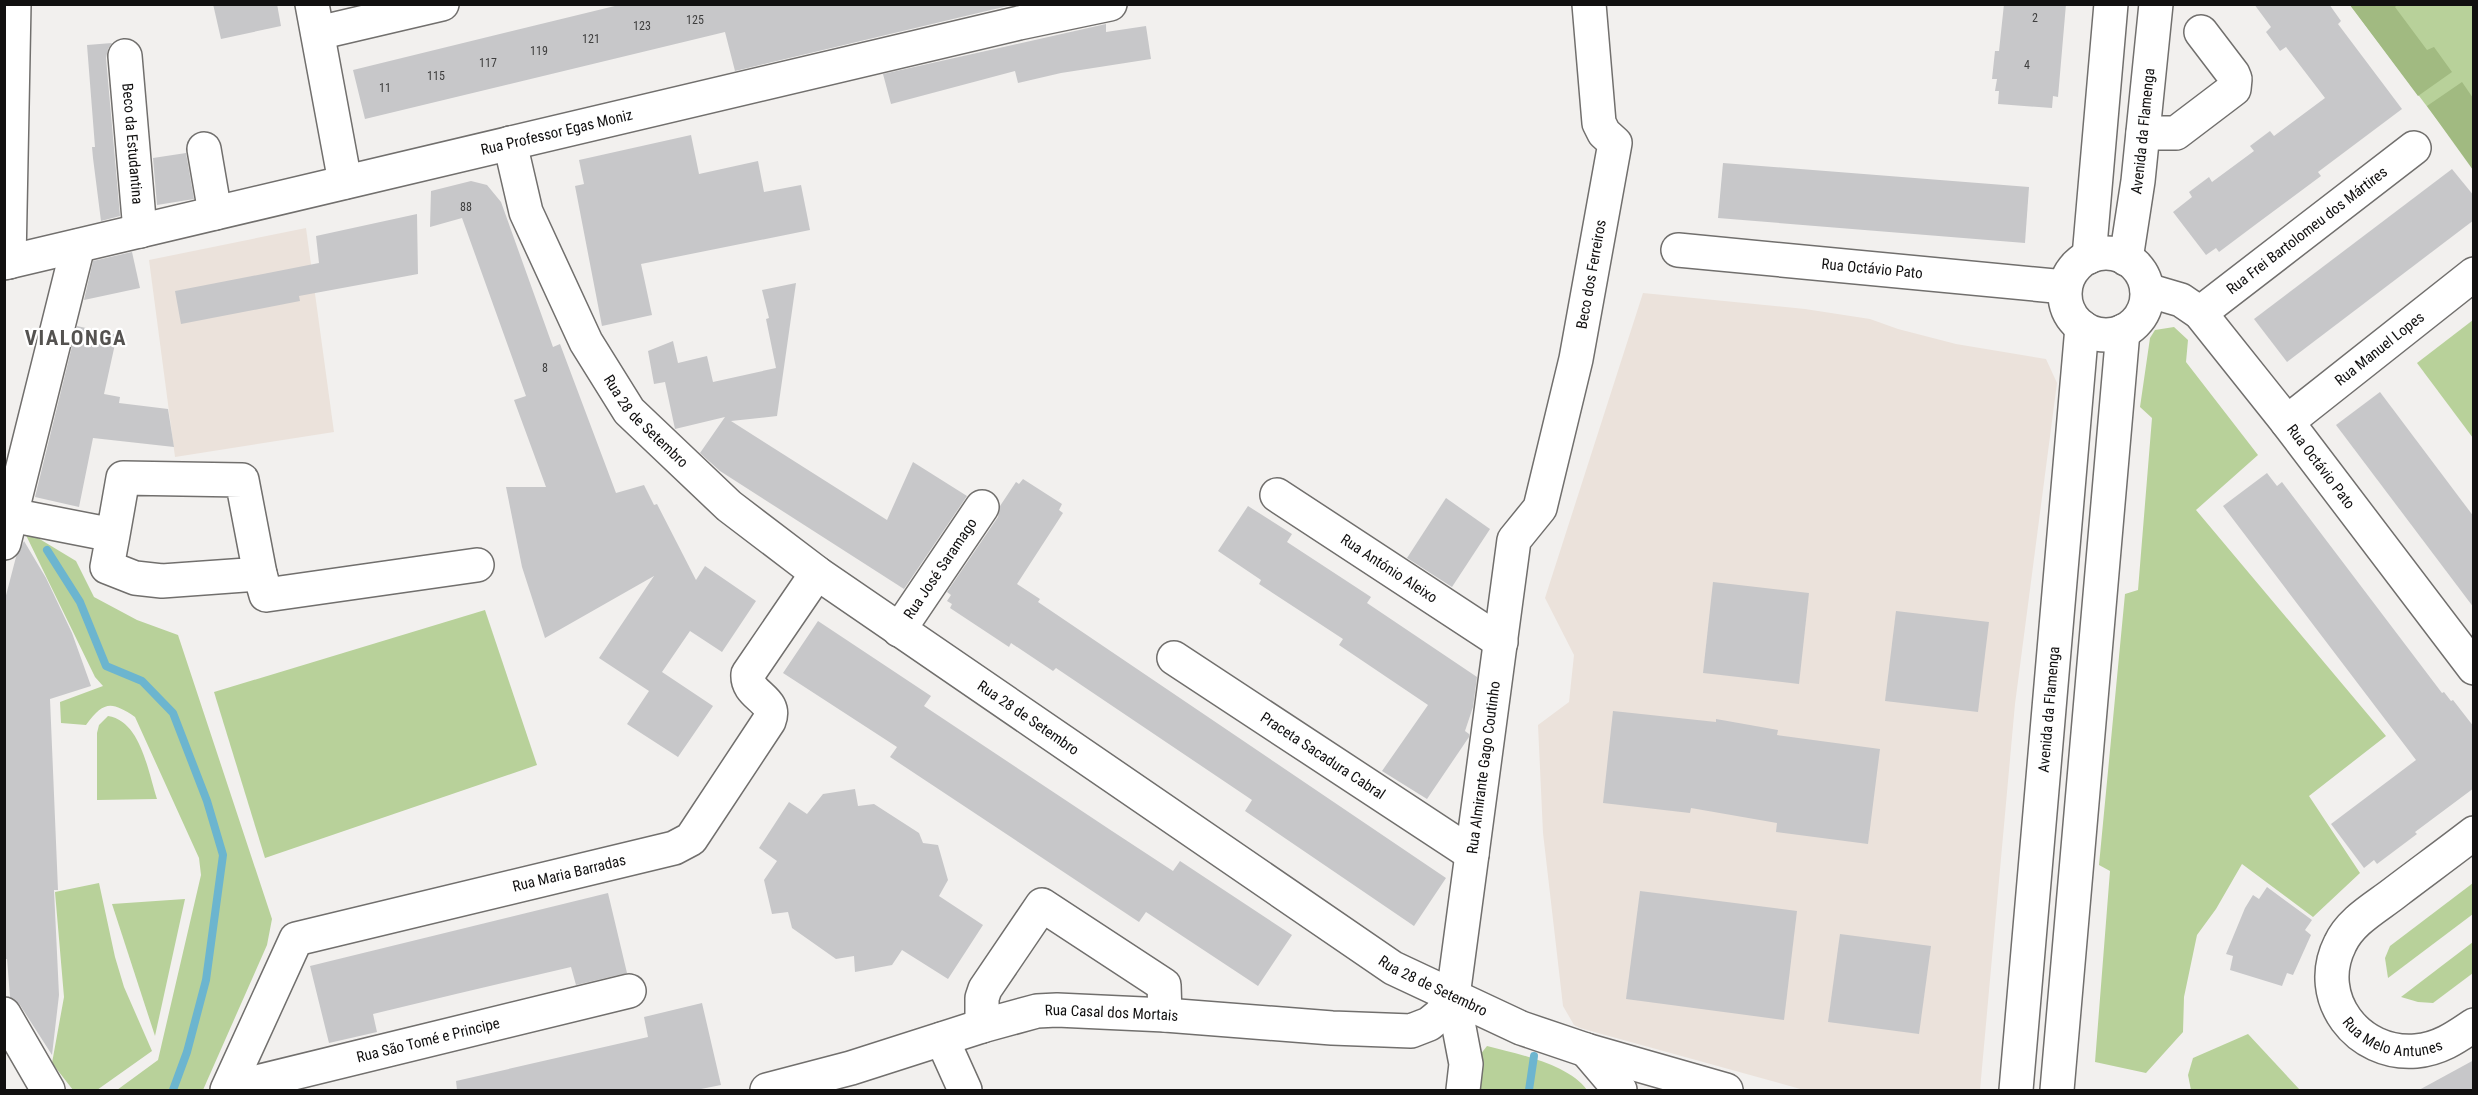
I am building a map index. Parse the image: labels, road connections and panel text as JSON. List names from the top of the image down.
{
  "streets": {
    "street": [
      "Rua Professor Egas Moniz",
      "Avenida da Flamenga",
      "Beco da Estudantina",
      "Rua Frei Bartolomeu dos Mártires",
      "Rua Octávio Pato",
      "Beco dos Ferreiros",
      "Rua Manuel Lopes",
      "Rua 28 de Setembro",
      "Rua António Aleixo",
      "Rua José Saramago",
      "Praceta Sacadura Cabral",
      "Rua Almirante Gago Coutinho",
      "Rua Maria Barradas",
      "Rua Casal dos Mortais",
      "Rua Melo Antunes",
      "Rua São Tomé e Principe"
    ]
  },
  "crossings": [
    ["Rua Professor Egas Moniz", "Beco da Estudantina"],
    ["Rua Professor Egas Moniz", "Rua 28 de Setembro"],
    ["Avenida da Flamenga", "Rua Octávio Pato"],
    ["Rua Frei Bartolomeu dos Mártires", "Rua Octávio Pato"],
    ["Rua Octávio Pato", "Rua Manuel Lopes"],
    ["Beco dos Ferreiros", "Rua Almirante Gago Coutinho"],
    ["Rua 28 de Setembro", "Rua José Saramago"],
    ["Rua 28 de Setembro", "Rua Almirante Gago Coutinho"],
    ["Rua 28 de Setembro", "Rua Maria Barradas"],
    ["Rua 28 de Setembro", "Rua Casal dos Mortais"],
    ["Rua António Aleixo", "Rua Almirante Gago Coutinho"],
    ["Praceta Sacadura Cabral", "Rua Almirante Gago Coutinho"],
    ["Rua Almirante Gago Coutinho", "Rua Casal dos Mortais"],
    ["Rua Maria Barradas", "Rua São Tomé e Principe"]
  ],
  "districts": ["VIALONGA"],
  "house_numbers": [
    "2",
    "125",
    "123",
    "121",
    "119",
    "117",
    "4",
    "115",
    "11",
    "88",
    "8"
  ]
}
